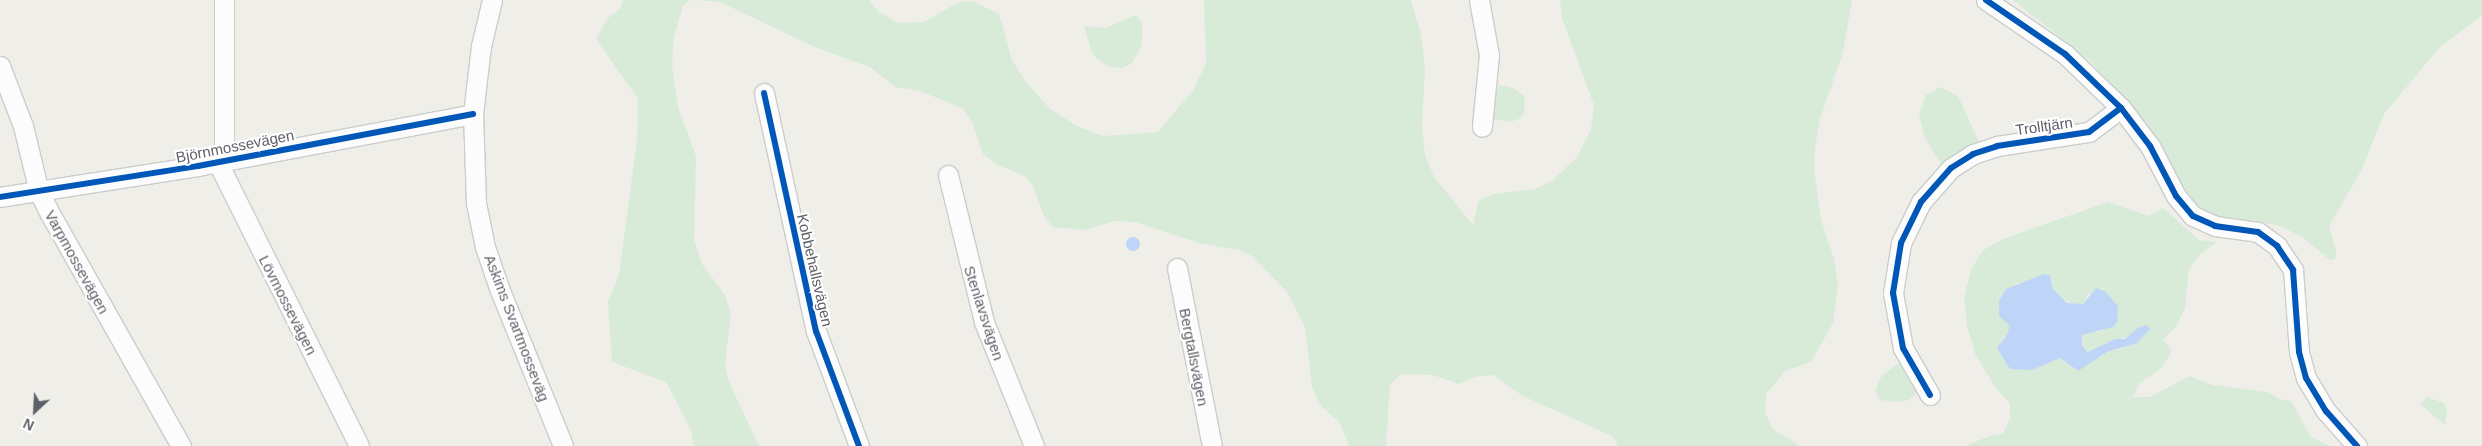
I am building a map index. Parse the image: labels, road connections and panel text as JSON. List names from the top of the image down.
{
  "streets": {
    "street": [
      "Trolltjärn",
      "Björnmossevägen",
      "Varpmossevägen",
      "Kobbehallsvägen",
      "Lövmossevägen",
      "Stenlavsvägen",
      "Askims Svartmosseväg",
      "Bergtallsvägen"
    ]
  },
  "crossings": [
    ["Björnmossevägen", "Varpmossevägen"],
    ["Björnmossevägen", "Lövmossevägen"],
    ["Björnmossevägen", "Askims Svartmosseväg"]
  ],
  "north": "bottom left"
}
